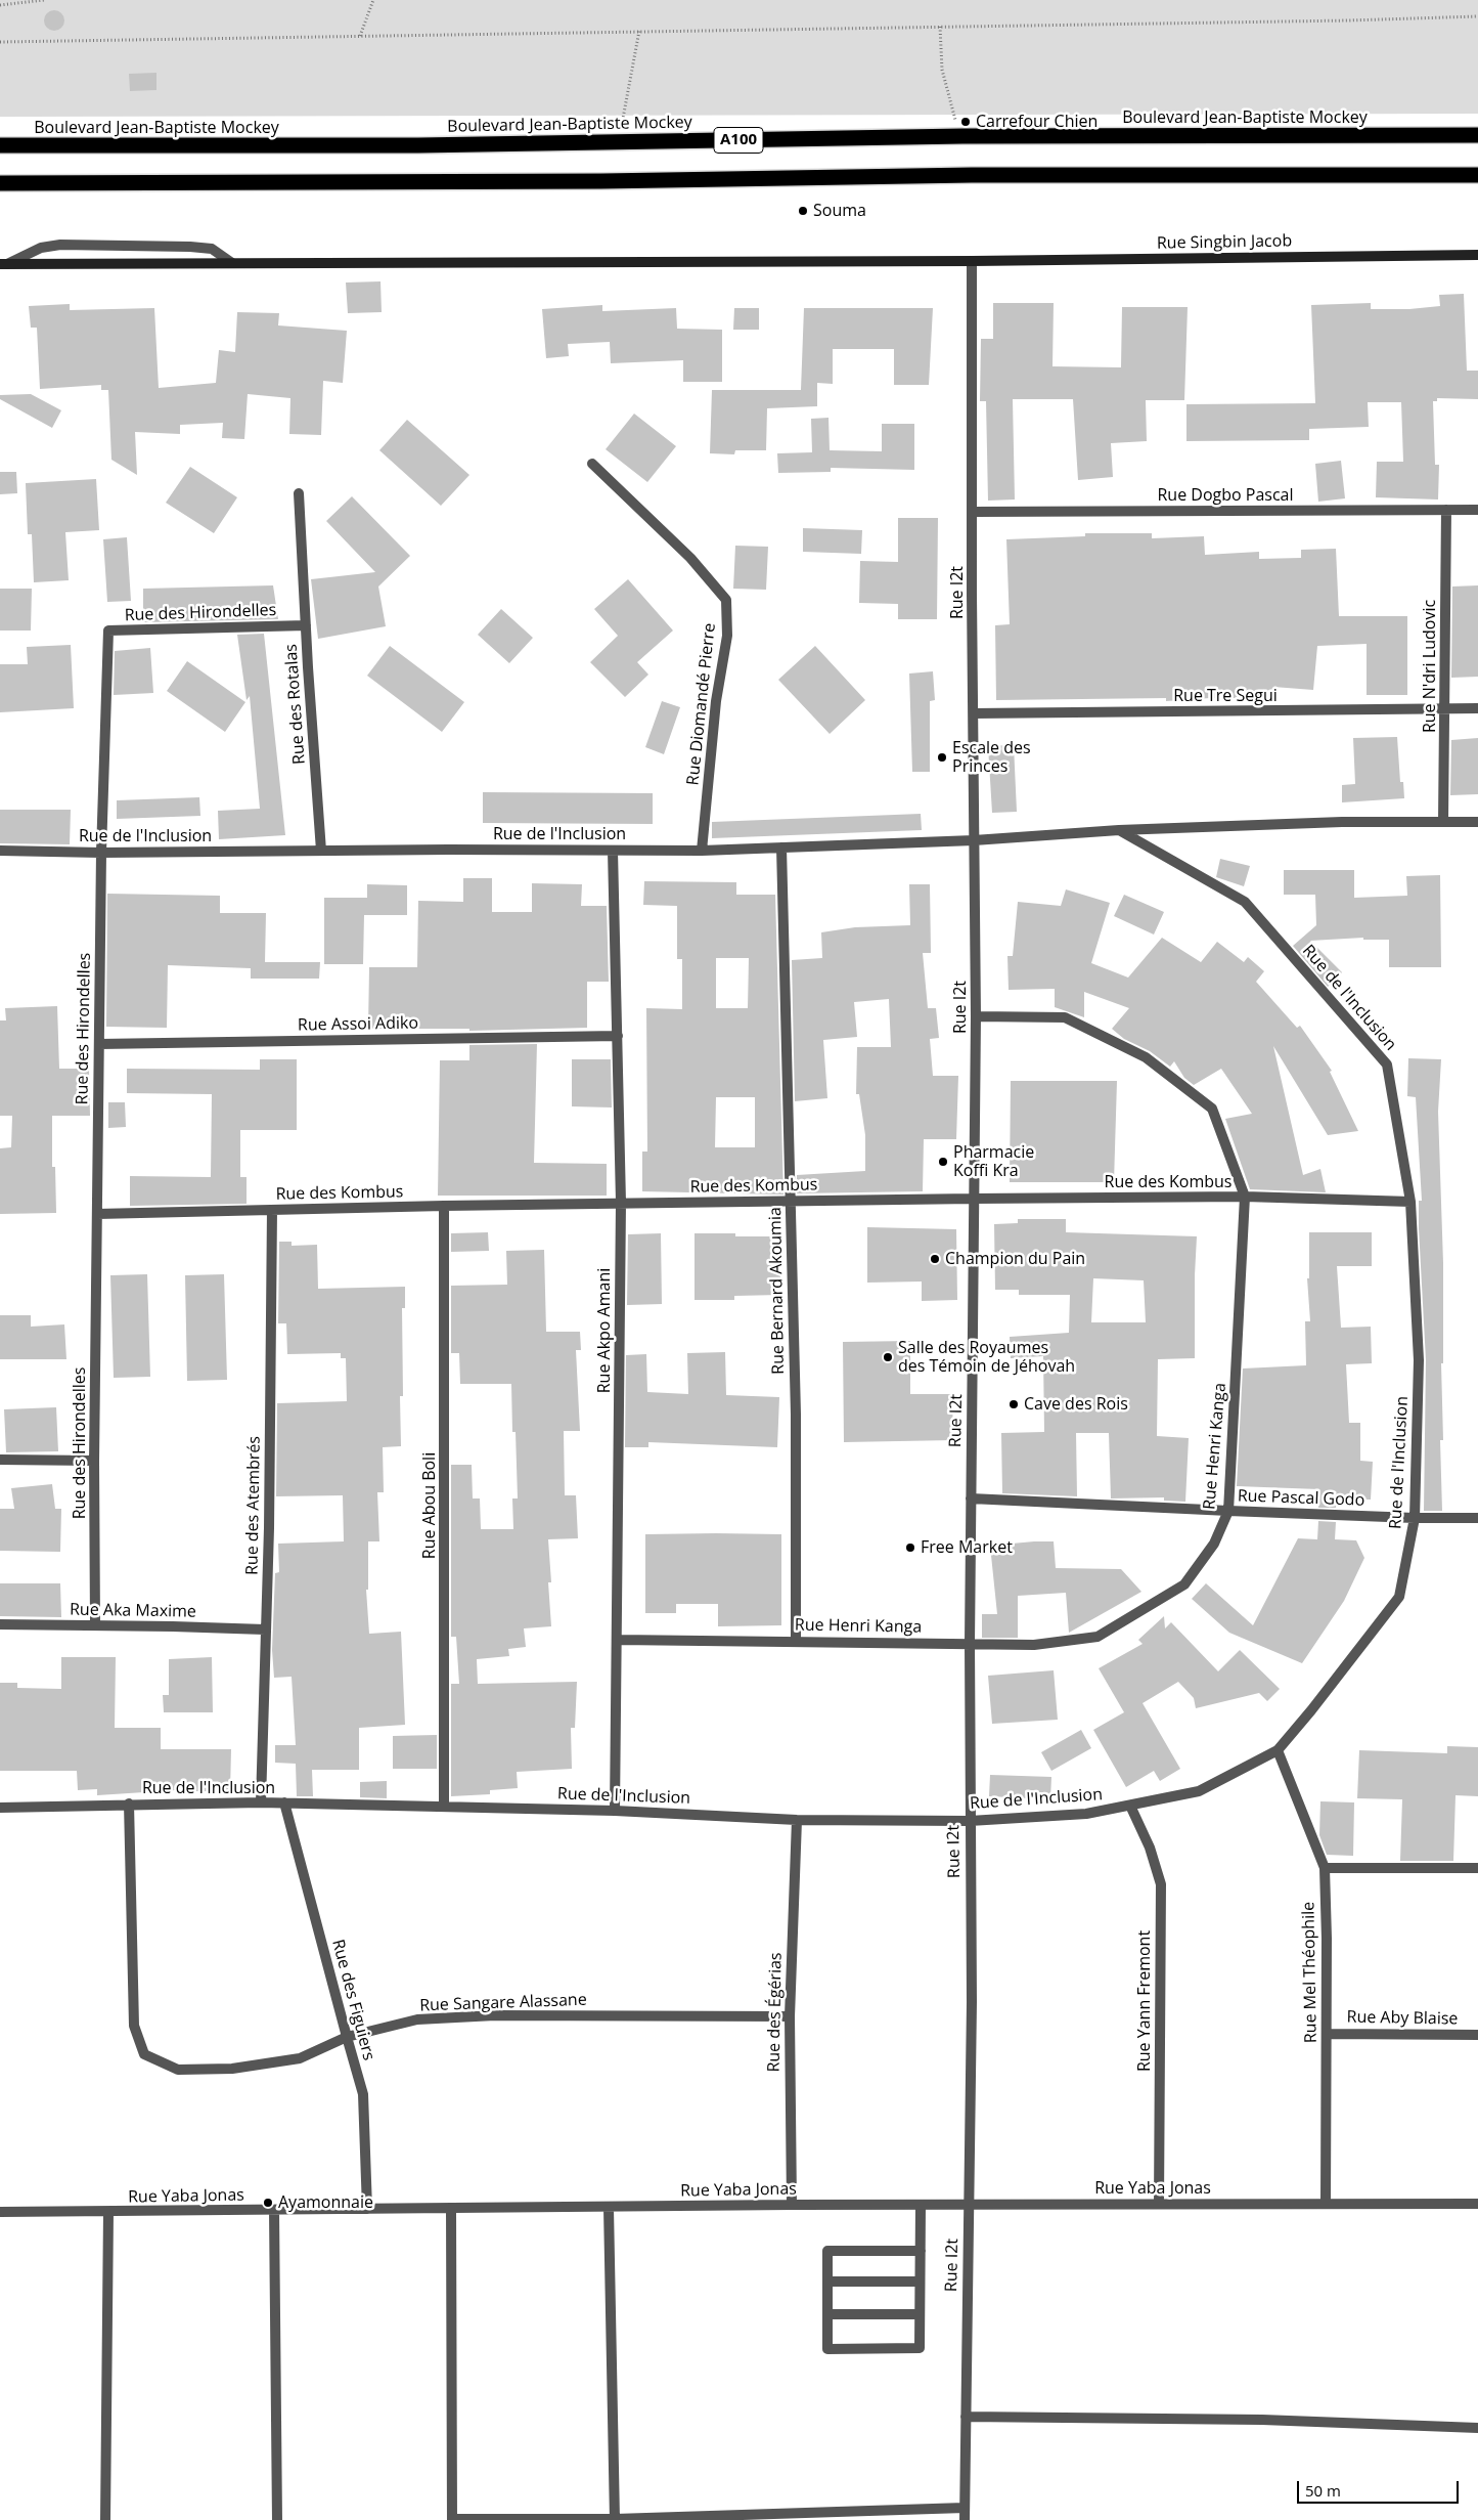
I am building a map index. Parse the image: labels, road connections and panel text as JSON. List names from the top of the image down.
{
  "streets": {
    "highway": ["Boulevard Jean-Baptiste Mockey", "A100"],
    "street": [
      "Rue Singbin Jacob",
      "Rue Dogbo Pascal",
      "Rue I2t",
      "Rue des Hirondelles",
      "Rue N'dri Ludovic",
      "Rue Tre Segui",
      "Rue des Rotalas",
      "Rue Diomandé Pierre",
      "Rue de l'Inclusion",
      "Rue Assoi Adiko",
      "Rue des Kombus",
      "Rue Bernard Akoumia",
      "Rue Akpo Amani",
      "Rue Henri Kanga",
      "Rue Pascal Godo",
      "Rue des Atembrés",
      "Rue Abou Boli",
      "Rue Aka Maxime",
      "Rue Mel Théophile",
      "Rue des Figuiers",
      "Rue Yann Fremont",
      "Rue Sangare Alassane",
      "Rue des Égérias",
      "Rue Aby Blaise",
      "Rue Yaba Jonas"
    ]
  },
  "crossings": [
    ["Rue Singbin Jacob", "Rue I2t"],
    ["Rue Dogbo Pascal", "Rue I2t"],
    ["Rue Dogbo Pascal", "Rue N'dri Ludovic"],
    ["Rue I2t", "Rue Tre Segui"],
    ["Rue I2t", "Rue de l'Inclusion"],
    ["Rue I2t", "Rue des Kombus"],
    ["Rue I2t", "Rue Henri Kanga"],
    ["Rue I2t", "Rue Pascal Godo"],
    ["Rue I2t", "Rue Yaba Jonas"],
    ["Rue des Hirondelles", "Rue des Rotalas"],
    ["Rue des Hirondelles", "Rue de l'Inclusion"],
    ["Rue des Hirondelles", "Rue Assoi Adiko"],
    ["Rue des Hirondelles", "Rue des Kombus"],
    ["Rue des Hirondelles", "Rue Aka Maxime"],
    ["Rue N'dri Ludovic", "Rue Tre Segui"],
    ["Rue N'dri Ludovic", "Rue de l'Inclusion"],
    ["Rue des Rotalas", "Rue de l'Inclusion"],
    ["Rue Diomandé Pierre", "Rue de l'Inclusion"],
    ["Rue de l'Inclusion", "Rue des Kombus"],
    ["Rue de l'Inclusion", "Rue Bernard Akoumia"],
    ["Rue de l'Inclusion", "Rue Akpo Amani"],
    ["Rue de l'Inclusion", "Rue Pascal Godo"],
    ["Rue de l'Inclusion", "Rue des Atembrés"],
    ["Rue de l'Inclusion", "Rue Abou Boli"],
    ["Rue de l'Inclusion", "Rue Mel Théophile"],
    ["Rue de l'Inclusion", "Rue des Figuiers"],
    ["Rue de l'Inclusion", "Rue Yann Fremont"],
    ["Rue de l'Inclusion", "Rue Sangare Alassane"],
    ["Rue de l'Inclusion", "Rue des Égérias"],
    ["Rue Assoi Adiko", "Rue Akpo Amani"],
    ["Rue des Kombus", "Rue Bernard Akoumia"],
    ["Rue des Kombus", "Rue Akpo Amani"],
    ["Rue des Kombus", "Rue Henri Kanga"],
    ["Rue des Kombus", "Rue des Atembrés"],
    ["Rue des Kombus", "Rue Abou Boli"],
    ["Rue Bernard Akoumia", "Rue Henri Kanga"],
    ["Rue Akpo Amani", "Rue Henri Kanga"],
    ["Rue Henri Kanga", "Rue Pascal Godo"],
    ["Rue des Atembrés", "Rue Aka Maxime"],
    ["Rue Mel Théophile", "Rue Aby Blaise"],
    ["Rue Mel Théophile", "Rue Yaba Jonas"],
    ["Rue des Figuiers", "Rue Sangare Alassane"],
    ["Rue des Figuiers", "Rue Yaba Jonas"],
    ["Rue Yann Fremont", "Rue Yaba Jonas"],
    ["Rue Sangare Alassane", "Rue des Égérias"],
    ["Rue des Égérias", "Rue Yaba Jonas"]
  ],
  "places": [
    "Carrefour Chien",
    "Souma",
    "Escale des Princes",
    "Pharmacie Koffi Kra",
    "Champion du Pain",
    "Salle des Royaumes des Témoin de Jéhovah",
    "Cave des Rois",
    "Free Market",
    "Ayamonnaie"
  ],
  "scale_bar": "50 m"
}
